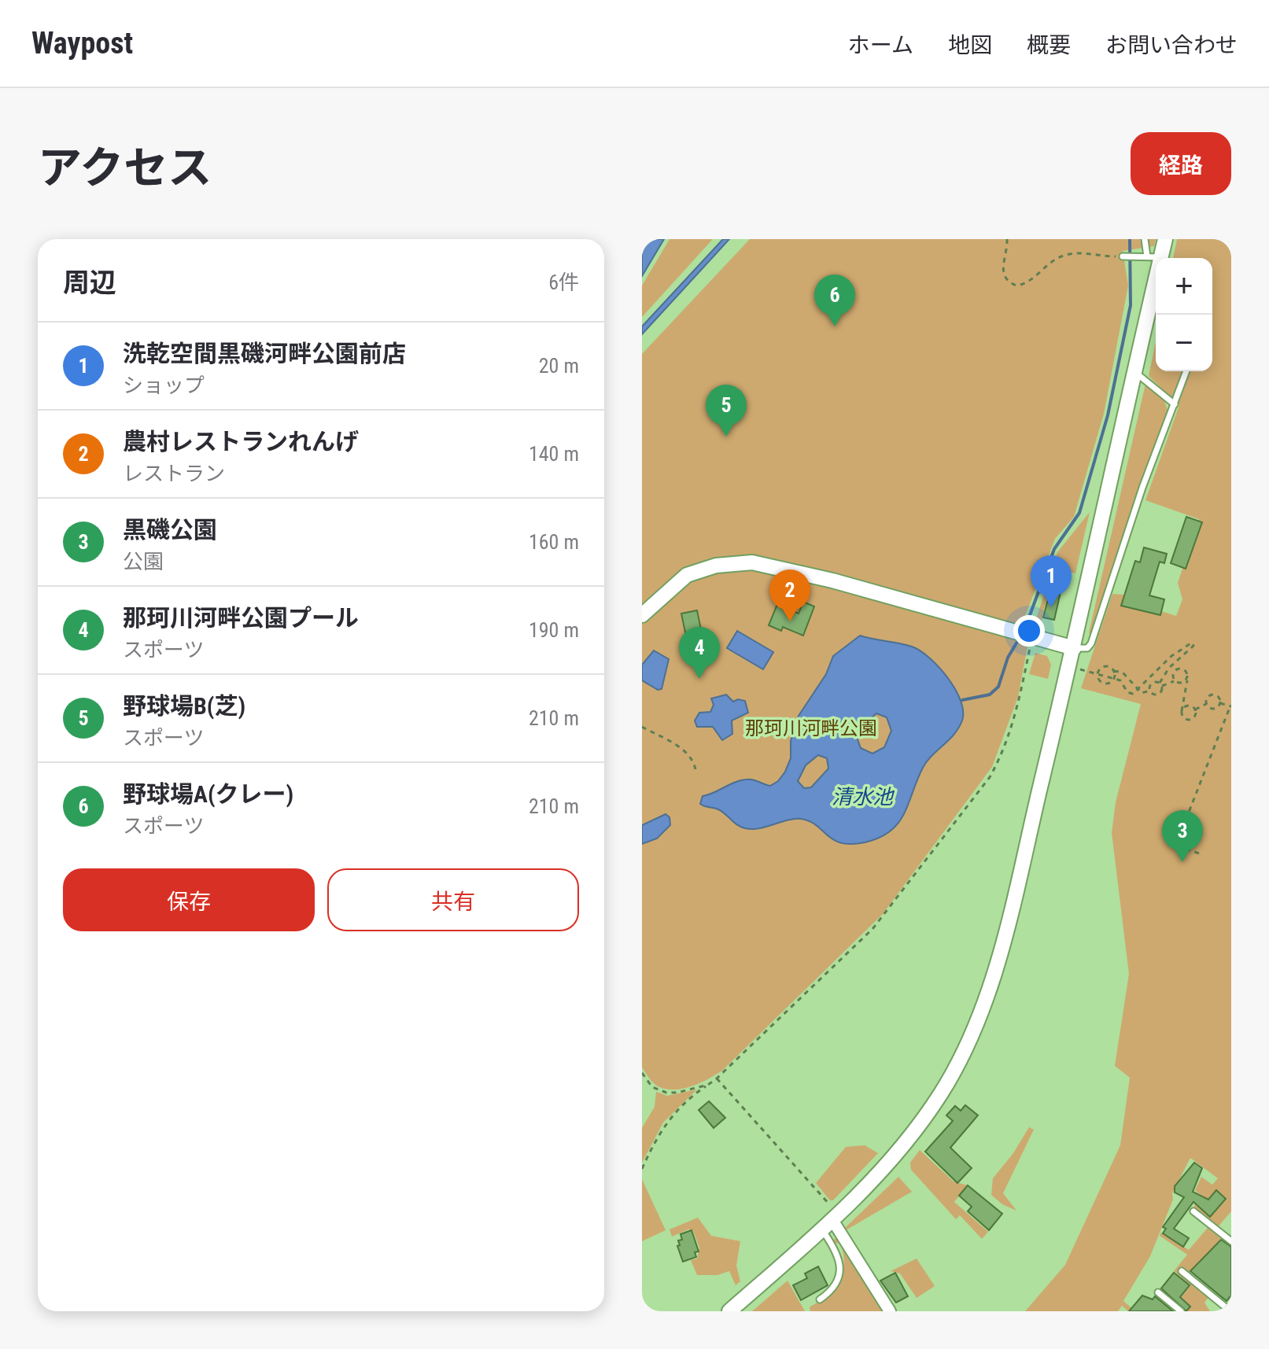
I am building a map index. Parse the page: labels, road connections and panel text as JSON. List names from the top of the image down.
{
  "water": ["清水池"],
  "parks": ["那珂川河畔公園"],
  "page": {
    "header": "Waypost",
    "nav": [
      "ホーム",
      "地図",
      "概要",
      "お問い合わせ"
    ],
    "title": "アクセス",
    "buttons": [
      "経路",
      ["保存", "共有"]
    ],
    "heading": ["周辺", "6件"],
    "map_buttons": ["+", "−"],
    "pins": [
      "6",
      "5",
      "1",
      "2",
      "4",
      "3"
    ],
    "list": [
      {
        "mark": "1",
        "name": "洗乾空間黒磯河畔公園前店",
        "note": "ショップ",
        "value": "20 m"
      },
      {
        "mark": "2",
        "name": "農村レストランれんげ",
        "note": "レストラン",
        "value": "140 m"
      },
      {
        "mark": "3",
        "name": "黒磯公園",
        "note": "公園",
        "value": "160 m"
      },
      {
        "mark": "4",
        "name": "那珂川河畔公園プール",
        "note": "スポーツ",
        "value": "190 m"
      },
      {
        "mark": "5",
        "name": "野球場B(芝)",
        "note": "スポーツ",
        "value": "210 m"
      },
      {
        "mark": "6",
        "name": "野球場A(クレー)",
        "note": "スポーツ",
        "value": "210 m"
      }
    ]
  }
}
